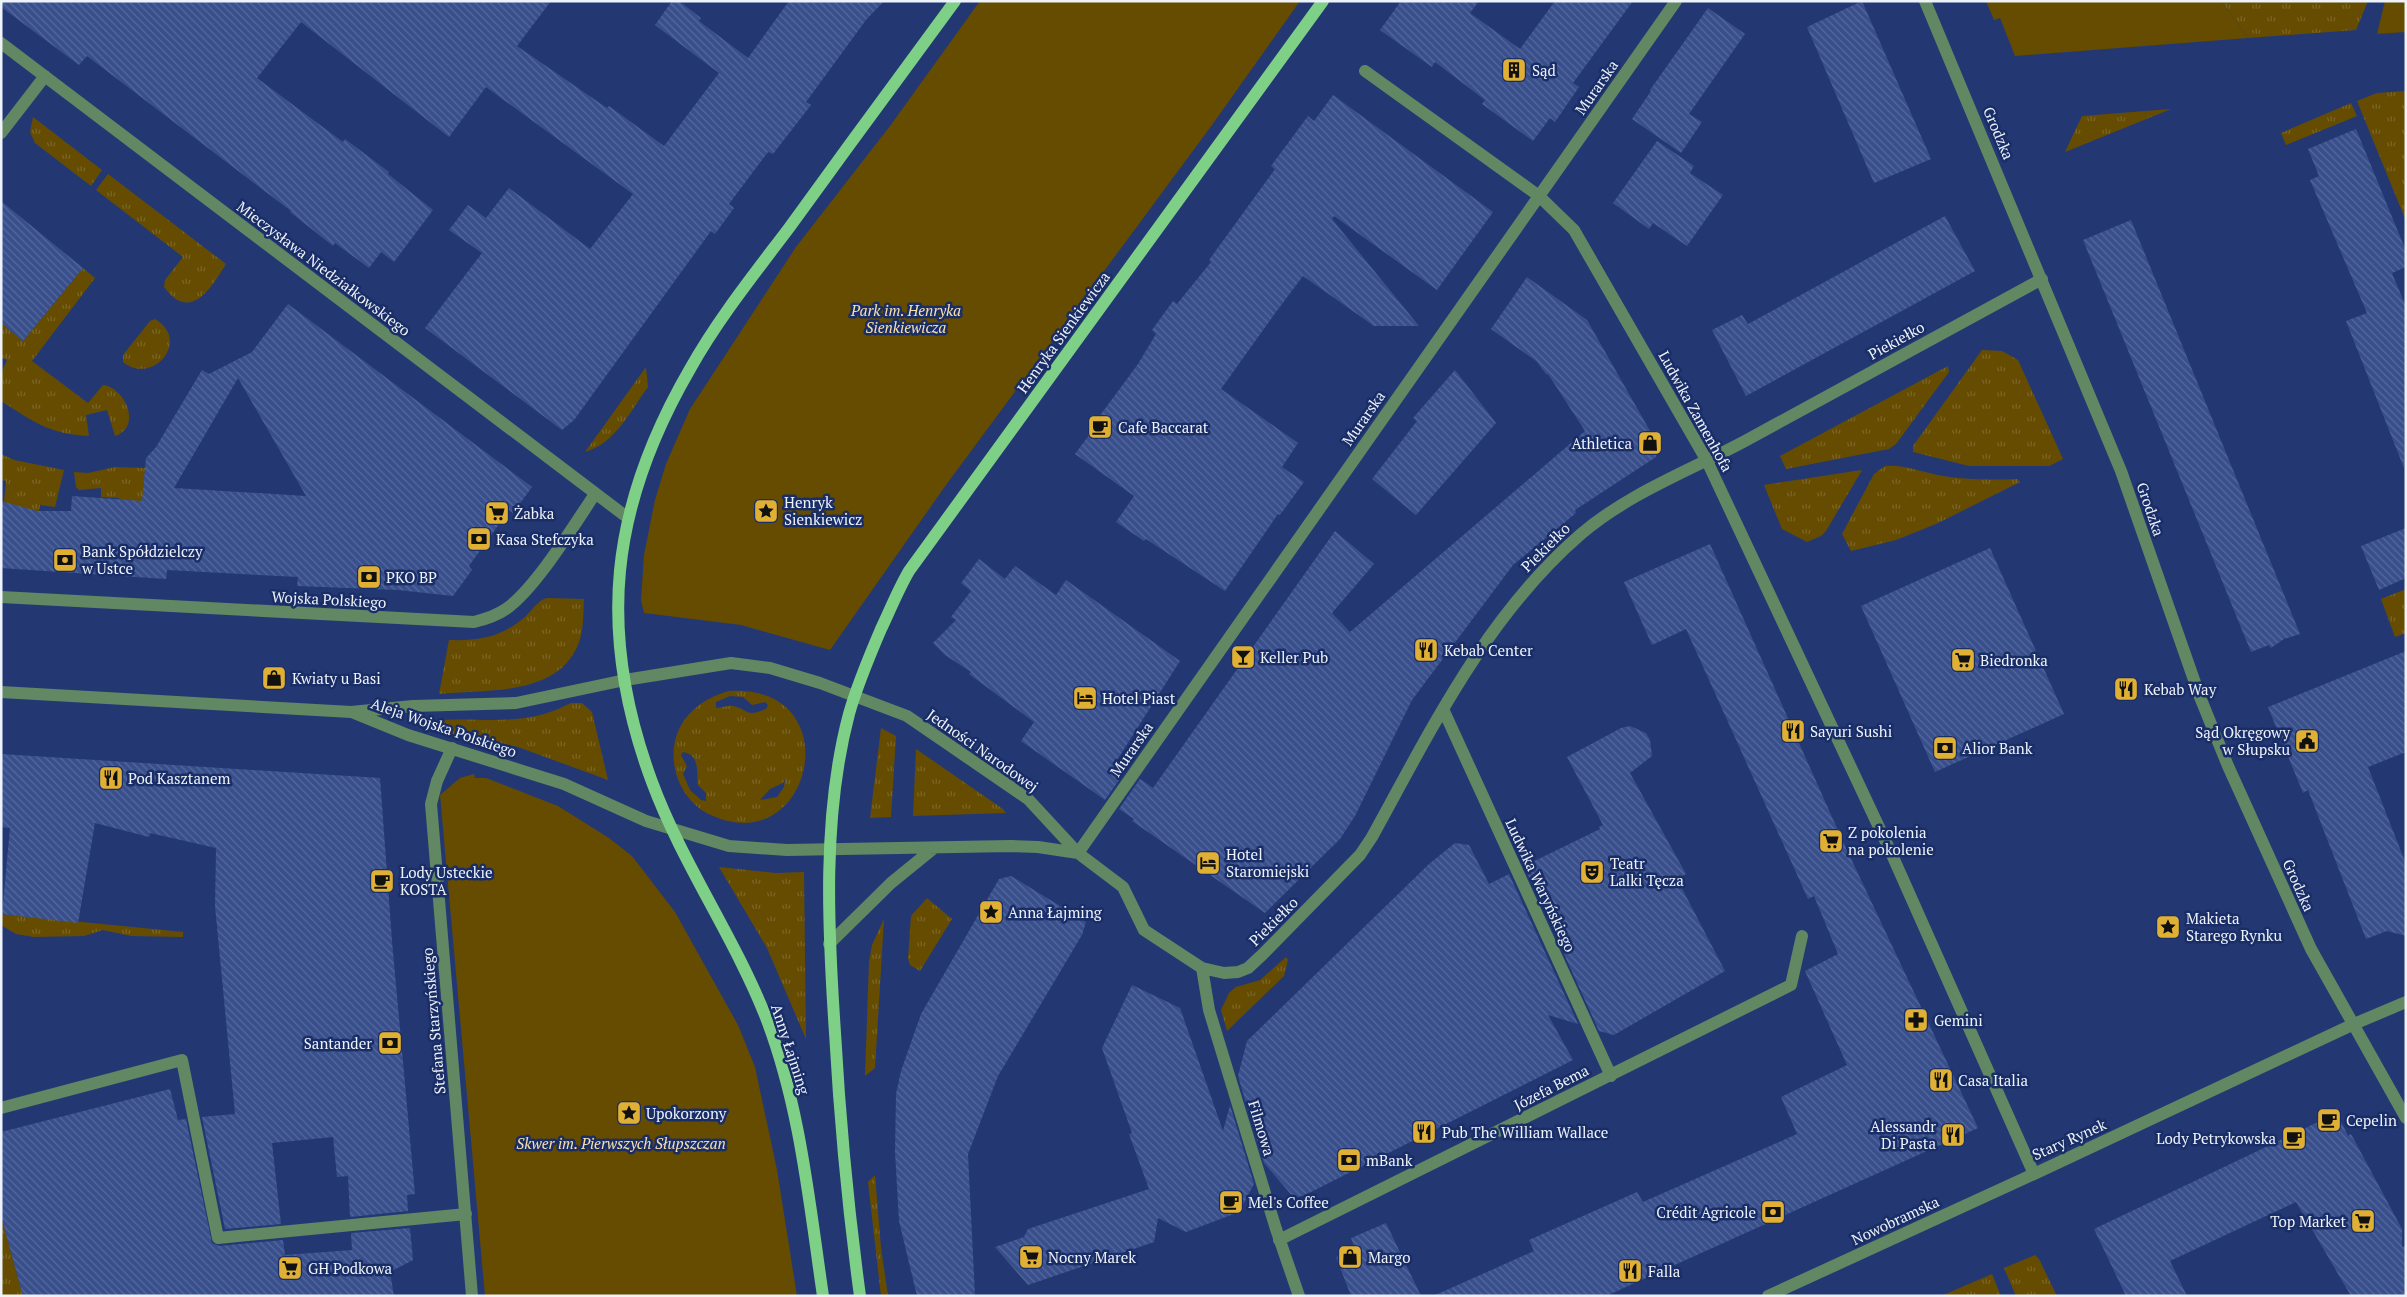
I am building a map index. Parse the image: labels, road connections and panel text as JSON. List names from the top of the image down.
{
  "streets": {
    "main road": ["Henryka Sienkiewicza", "Anny Łajming"],
    "street": [
      "Murarska",
      "Grodzka",
      "Mieczysława Niedziałkowskiego",
      "Piekiełko",
      "Ludwika Zamenhofa",
      "Wojska Polskiego",
      "Aleja Wojska Polskiego",
      "Jedności Narodowej",
      "Ludwika Waryńskiego",
      "Stefana Starzyńskiego",
      "Józefa Bema",
      "Filmowa",
      "Stary Rynek",
      "Nowobramska"
    ]
  },
  "crossings": [
    ["Murarska", "Ludwika Zamenhofa"],
    ["Murarska", "Jedności Narodowej"],
    ["Grodzka", "Piekiełko"],
    ["Grodzka", "Stary Rynek"],
    ["Mieczysława Niedziałkowskiego", "Wojska Polskiego"],
    ["Henryka Sienkiewicza", "Aleja Wojska Polskiego"],
    ["Henryka Sienkiewicza", "Jedności Narodowej"],
    ["Piekiełko", "Ludwika Zamenhofa"],
    ["Piekiełko", "Jedności Narodowej"],
    ["Piekiełko", "Ludwika Waryńskiego"],
    ["Piekiełko", "Filmowa"],
    ["Ludwika Zamenhofa", "Stary Rynek"],
    ["Aleja Wojska Polskiego", "Jedności Narodowej"],
    ["Aleja Wojska Polskiego", "Stefana Starzyńskiego"],
    ["Aleja Wojska Polskiego", "Anny Łajming"],
    ["Jedności Narodowej", "Filmowa"],
    ["Ludwika Waryńskiego", "Józefa Bema"],
    ["Józefa Bema", "Filmowa"],
    ["Stary Rynek", "Nowobramska"]
  ],
  "parks": ["Park im. Henryka Sienkiewicza", "Skwer im. Pierwszych Słupszczan"],
  "places": {
    "building": ["Sąd"],
    "cafe": [
      "Cafe Baccarat",
      "Lody Usteckie KOSTA",
      "Cepelin",
      "Lody Petrykowska",
      "Mel's Coffee"
    ],
    "shop": ["Athletica", "Kwiaty u Basi", "Margo"],
    "place": [
      "Henryk Sienkiewicz",
      "Anna Łajming",
      "Makieta Starego Rynku",
      "Upokorzony"
    ],
    "supermarket": [
      "Żabka",
      "Biedronka",
      "Z pokolenia na pokolenie",
      "Top Market",
      "Nocny Marek",
      "GH Podkowa"
    ],
    "bank": [
      "Kasa Stefczyka",
      "Bank Spółdzielczy w Ustce",
      "PKO BP",
      "Alior Bank",
      "Santander",
      "mBank",
      "Crédit Agricole"
    ],
    "restaurant": [
      "Kebab Center",
      "Kebab Way",
      "Sayuri Sushi",
      "Pod Kasztanem",
      "Casa Italia",
      "Pub The William Wallace",
      "Alessandr Di Pasta",
      "Falla"
    ],
    "bar": ["Keller Pub"],
    "hotel": ["Hotel Piast", "Hotel Staromiejski"],
    "public building": ["Sąd Okręgowy w Słupsku"],
    "theatre": ["Teatr Lalki Tęcza"],
    "pharmacy": ["Gemini"]
  }
}
